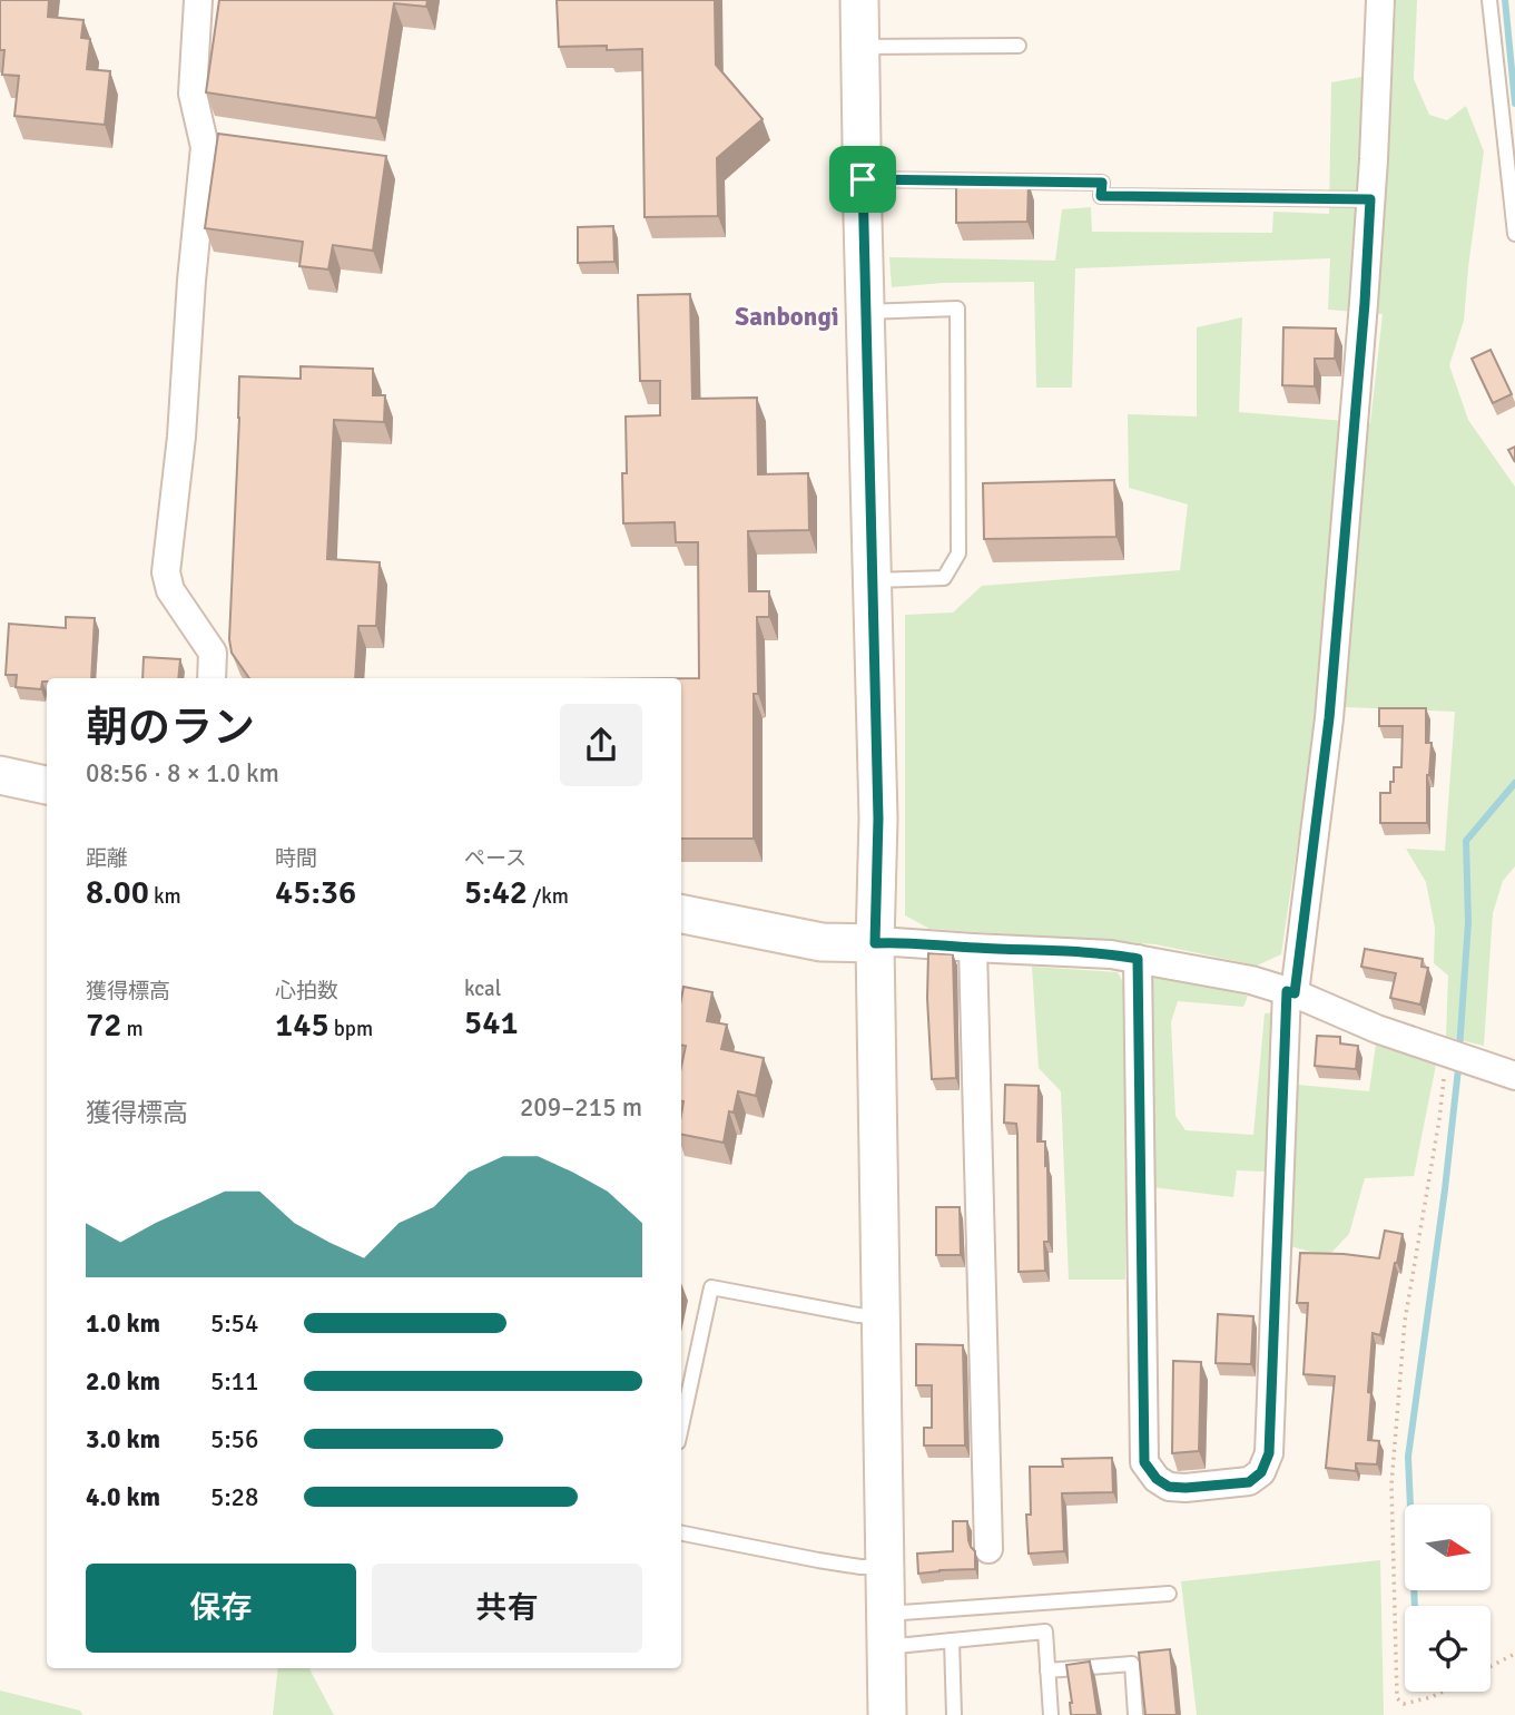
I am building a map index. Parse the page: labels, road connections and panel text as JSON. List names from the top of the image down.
{
  "districts": ["Sanbongi"],
  "north": "right",
  "page": {
    "heading": ["朝のラン", "08:56 · 8 × 1.0 km"],
    "stats": [
      ["距離", "8.00 km"],
      ["時間", "45:36"],
      ["ペース", "5:42 /km"],
      ["獲得標高", "72 m"],
      ["心拍数", "145 bpm"],
      ["kcal", "541"]
    ],
    "chart": ["獲得標高", "209–215 m"],
    "list": [
      {
        "name": "1.0 km",
        "note": "5:54"
      },
      {
        "name": "2.0 km",
        "note": "5:11"
      },
      {
        "name": "3.0 km",
        "note": "5:56"
      },
      {
        "name": "4.0 km",
        "note": "5:28"
      }
    ],
    "buttons": ["保存", "共有"]
  }
}
